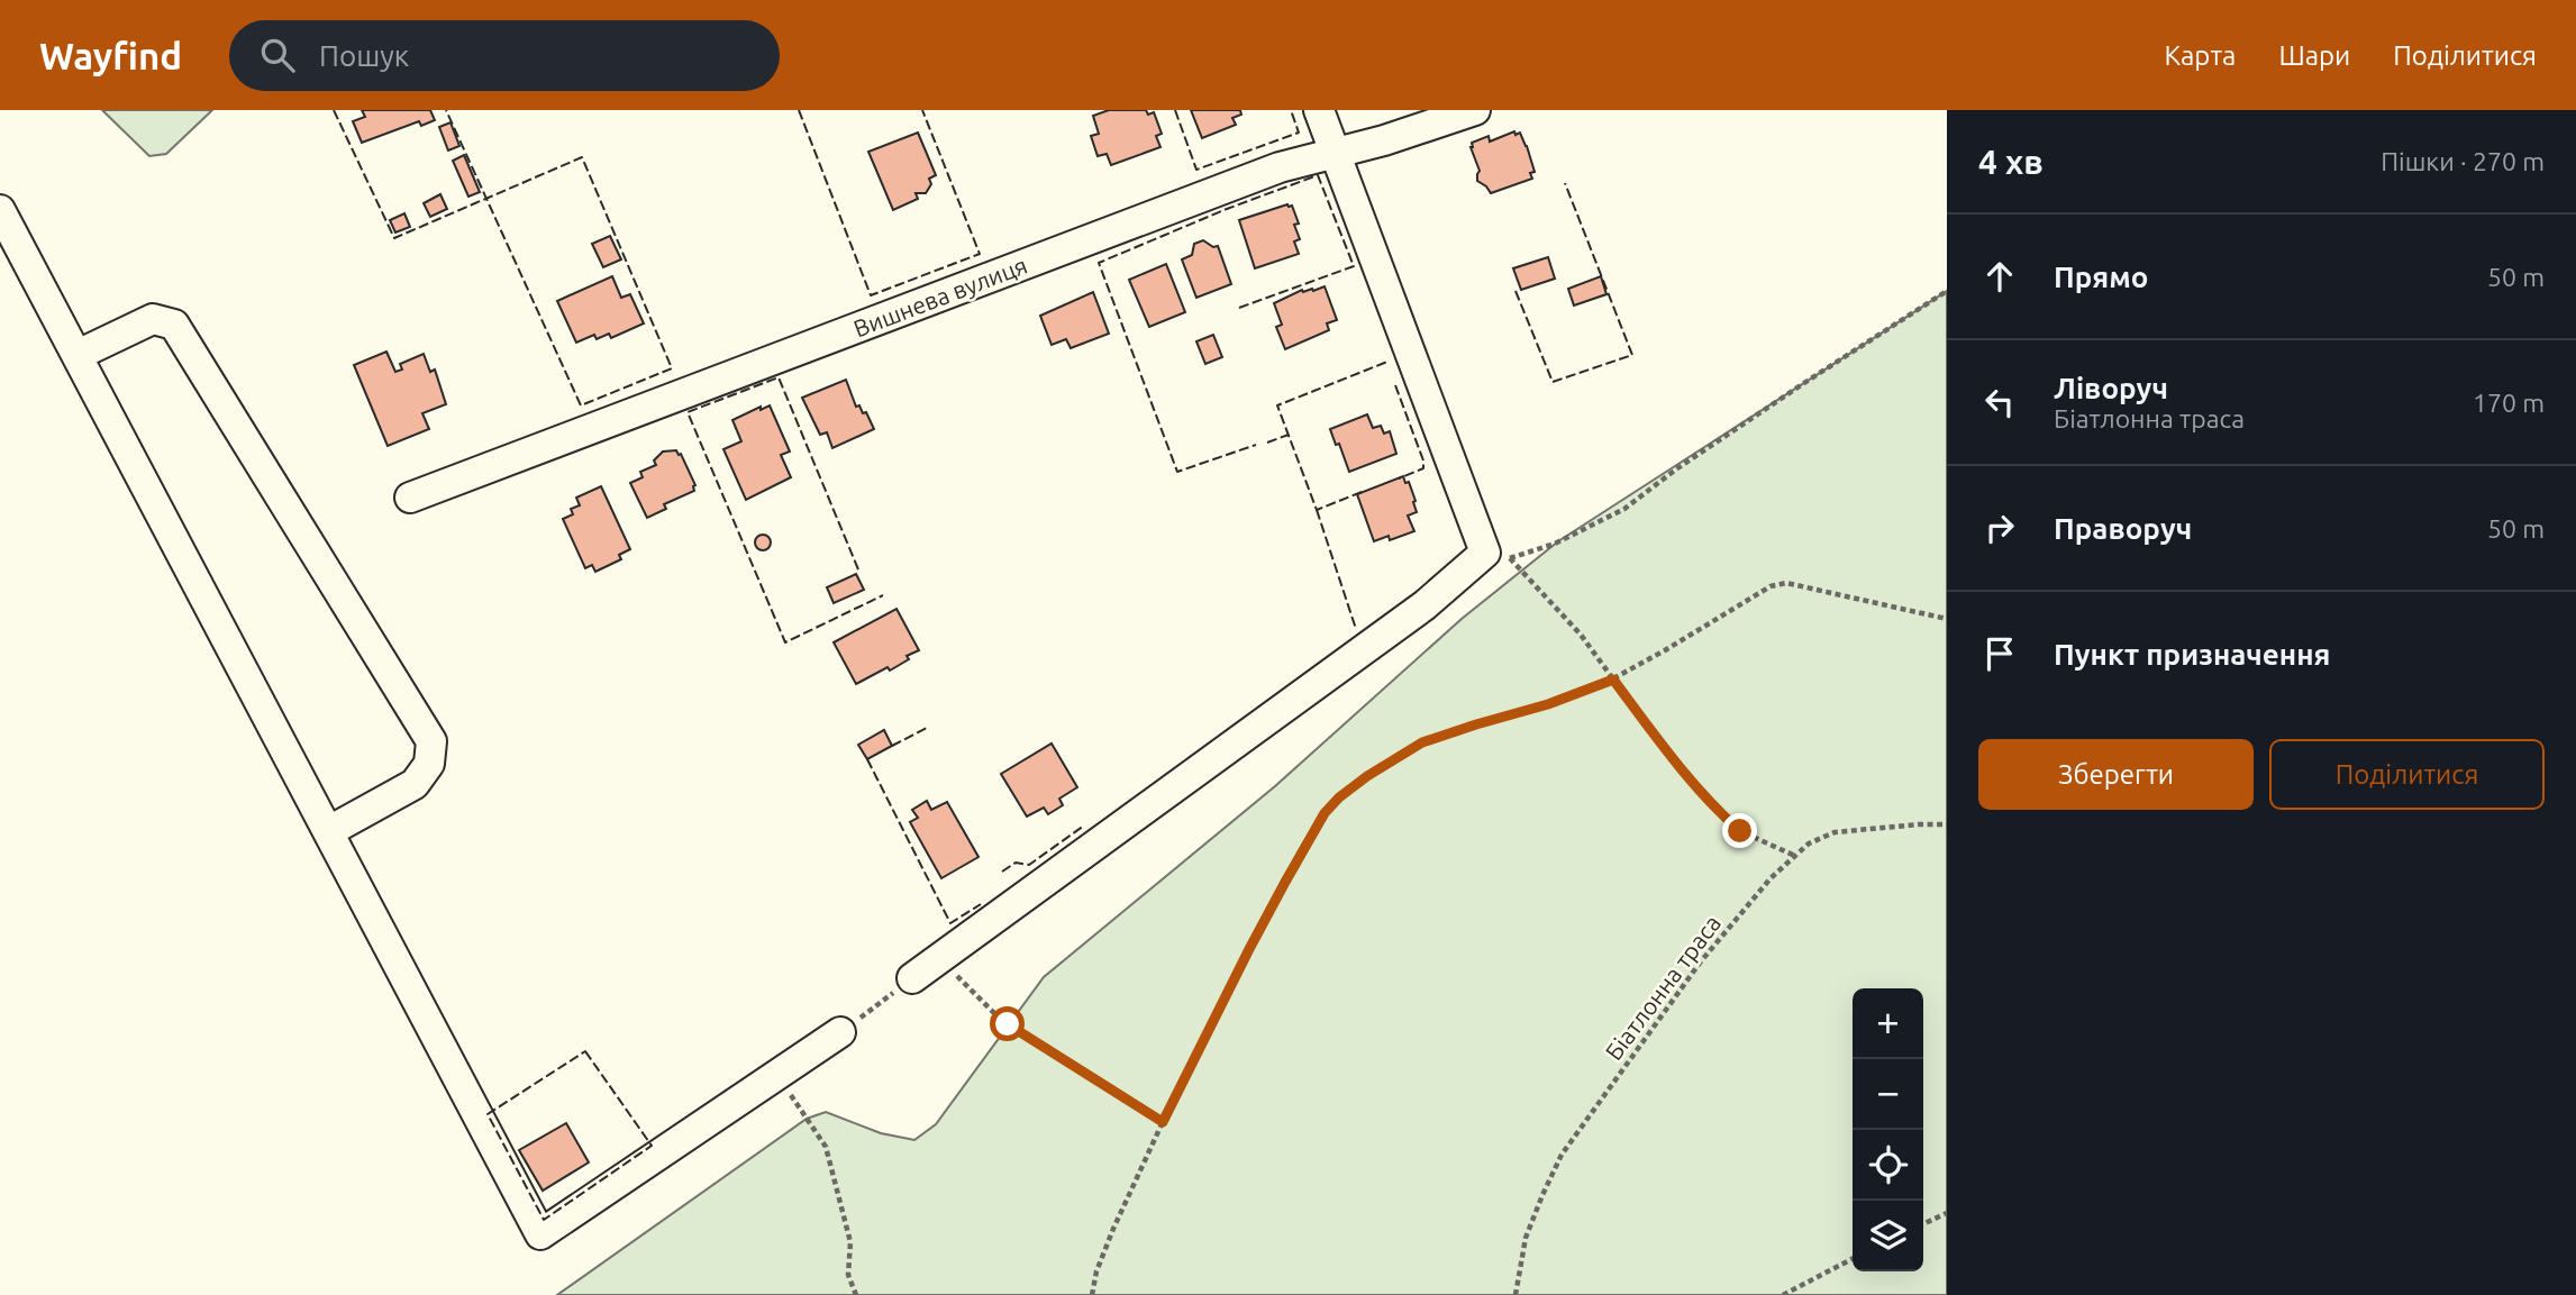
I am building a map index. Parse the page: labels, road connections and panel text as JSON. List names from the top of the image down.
{
  "streets": {
    "street": ["Вишнева вулиця"],
    "path": ["Біатлонна траса"]
  },
  "page": {
    "header": "Wayfind",
    "search": "Пошук",
    "nav": ["Карта", "Шари", "Поділитися"],
    "heading": ["4 хв", "Пішки · 270 m"],
    "list": [
      ["Прямо", "50 m"],
      ["Ліворуч", "Біатлонна траса", "170 m"],
      ["Праворуч", "50 m"],
      "Пункт призначення"
    ],
    "buttons": ["Зберегти", "Поділитися"],
    "map_buttons": ["+", "−"]
  }
}
